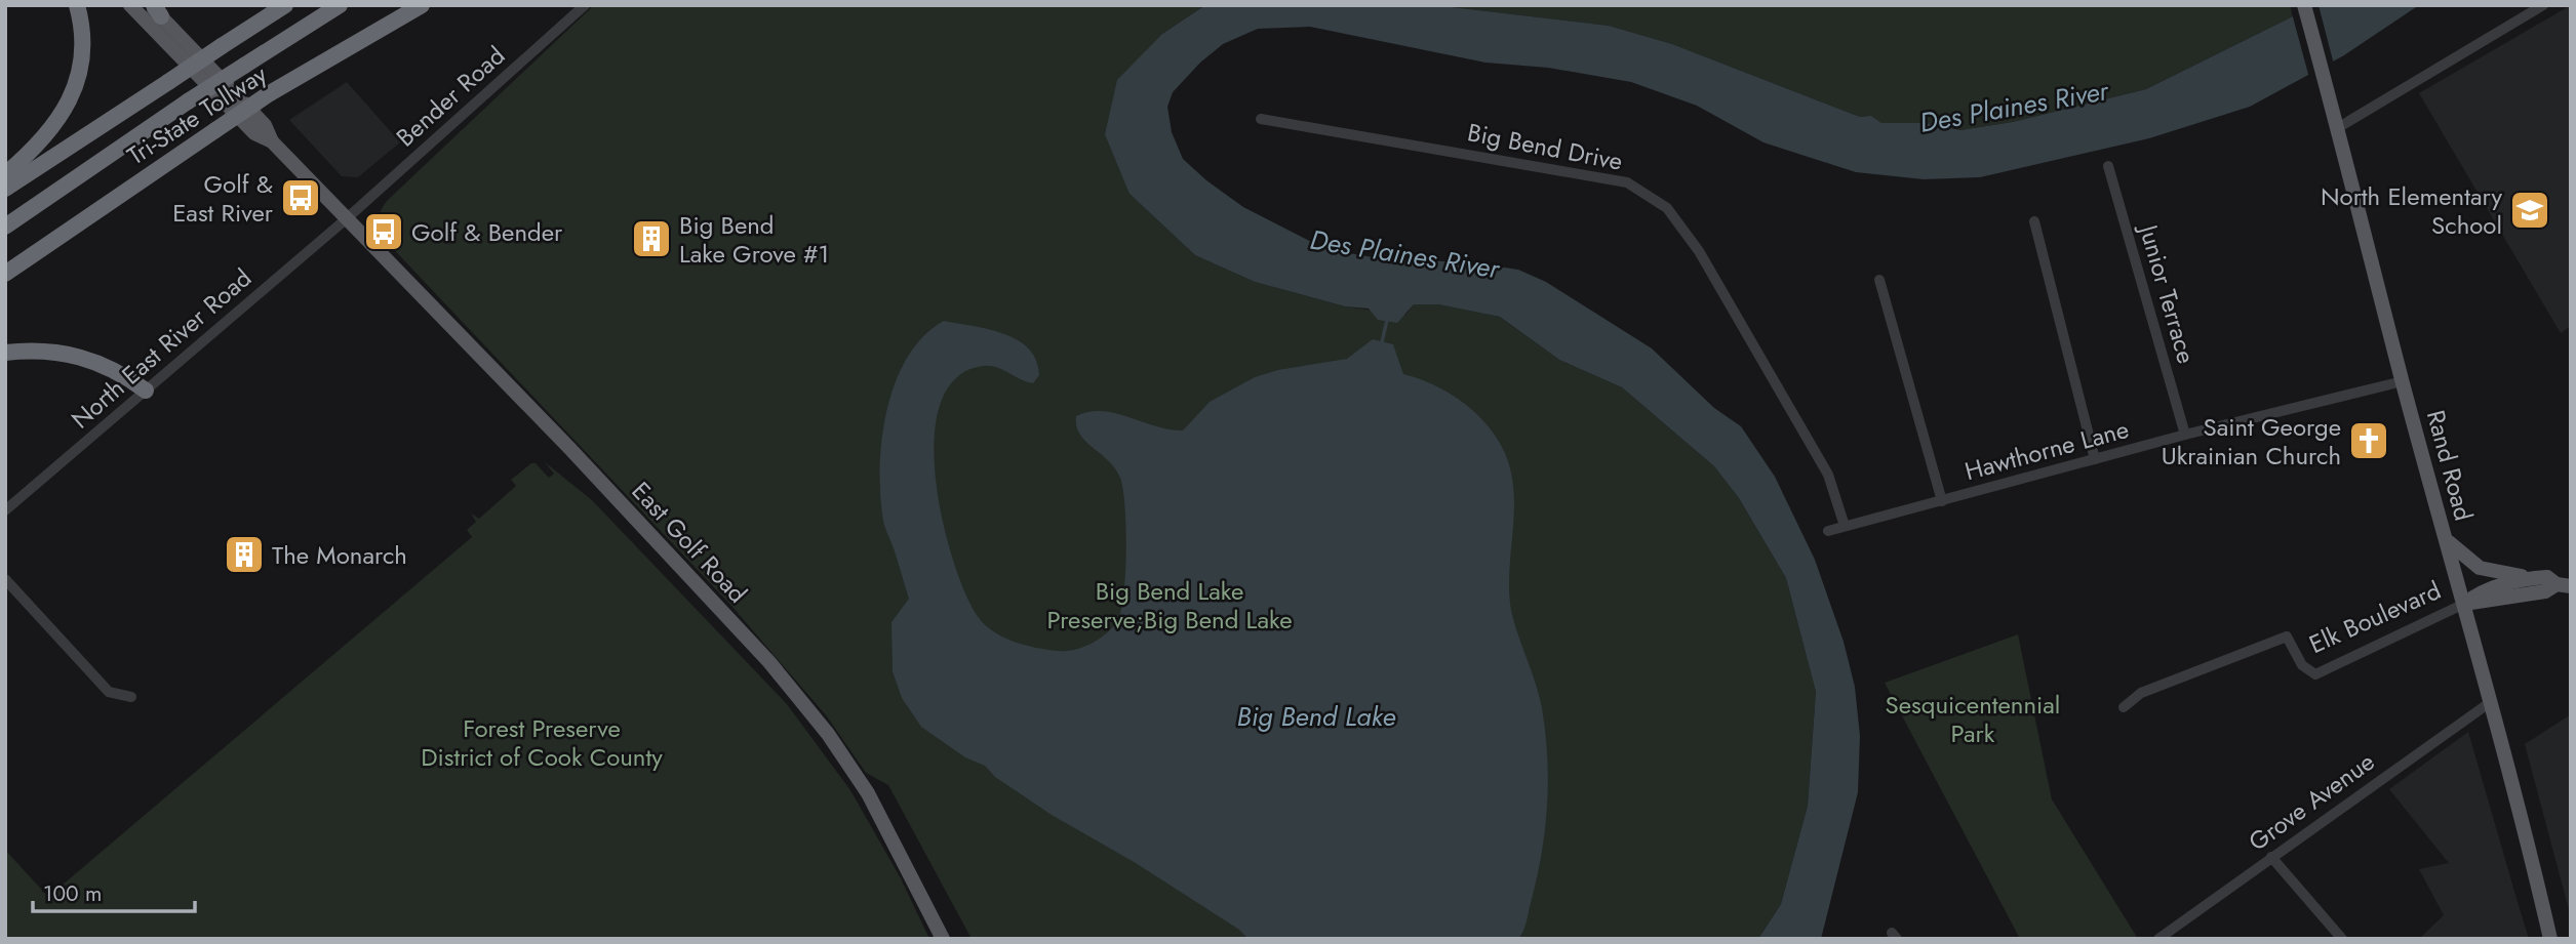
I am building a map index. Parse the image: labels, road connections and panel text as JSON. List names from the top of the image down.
{
  "streets": {
    "highway": ["Tri-State Tollway"],
    "main road": ["Rand Road", "East Golf Road", "Elk Boulevard"],
    "street": [
      "Bender Road",
      "Big Bend Drive",
      "Junior Terrace",
      "North East River Road",
      "Hawthorne Lane",
      "Grove Avenue"
    ]
  },
  "crossings": [
    ["Bender Road", "North East River Road"],
    ["Bender Road", "East Golf Road"],
    ["Big Bend Drive", "Hawthorne Lane"],
    ["Junior Terrace", "Hawthorne Lane"],
    ["North East River Road", "East Golf Road"],
    ["Hawthorne Lane", "Rand Road"],
    ["Rand Road", "Elk Boulevard"],
    ["Rand Road", "Grove Avenue"]
  ],
  "water": ["Des Plaines River", "Big Bend Lake"],
  "parks": ["Big Bend Lake Preserve;Big Bend Lake", "Sesquicentennial Park", "Forest Preserve District of Cook County"],
  "places": {
    "bus stop": ["Golf & East River", "Golf & Bender"],
    "school or university": ["North Elementary School"],
    "building": ["Big Bend Lake Grove #1", "The Monarch"],
    "church": ["Saint George Ukrainian Church"]
  },
  "scale_bar": "100 m"
}
